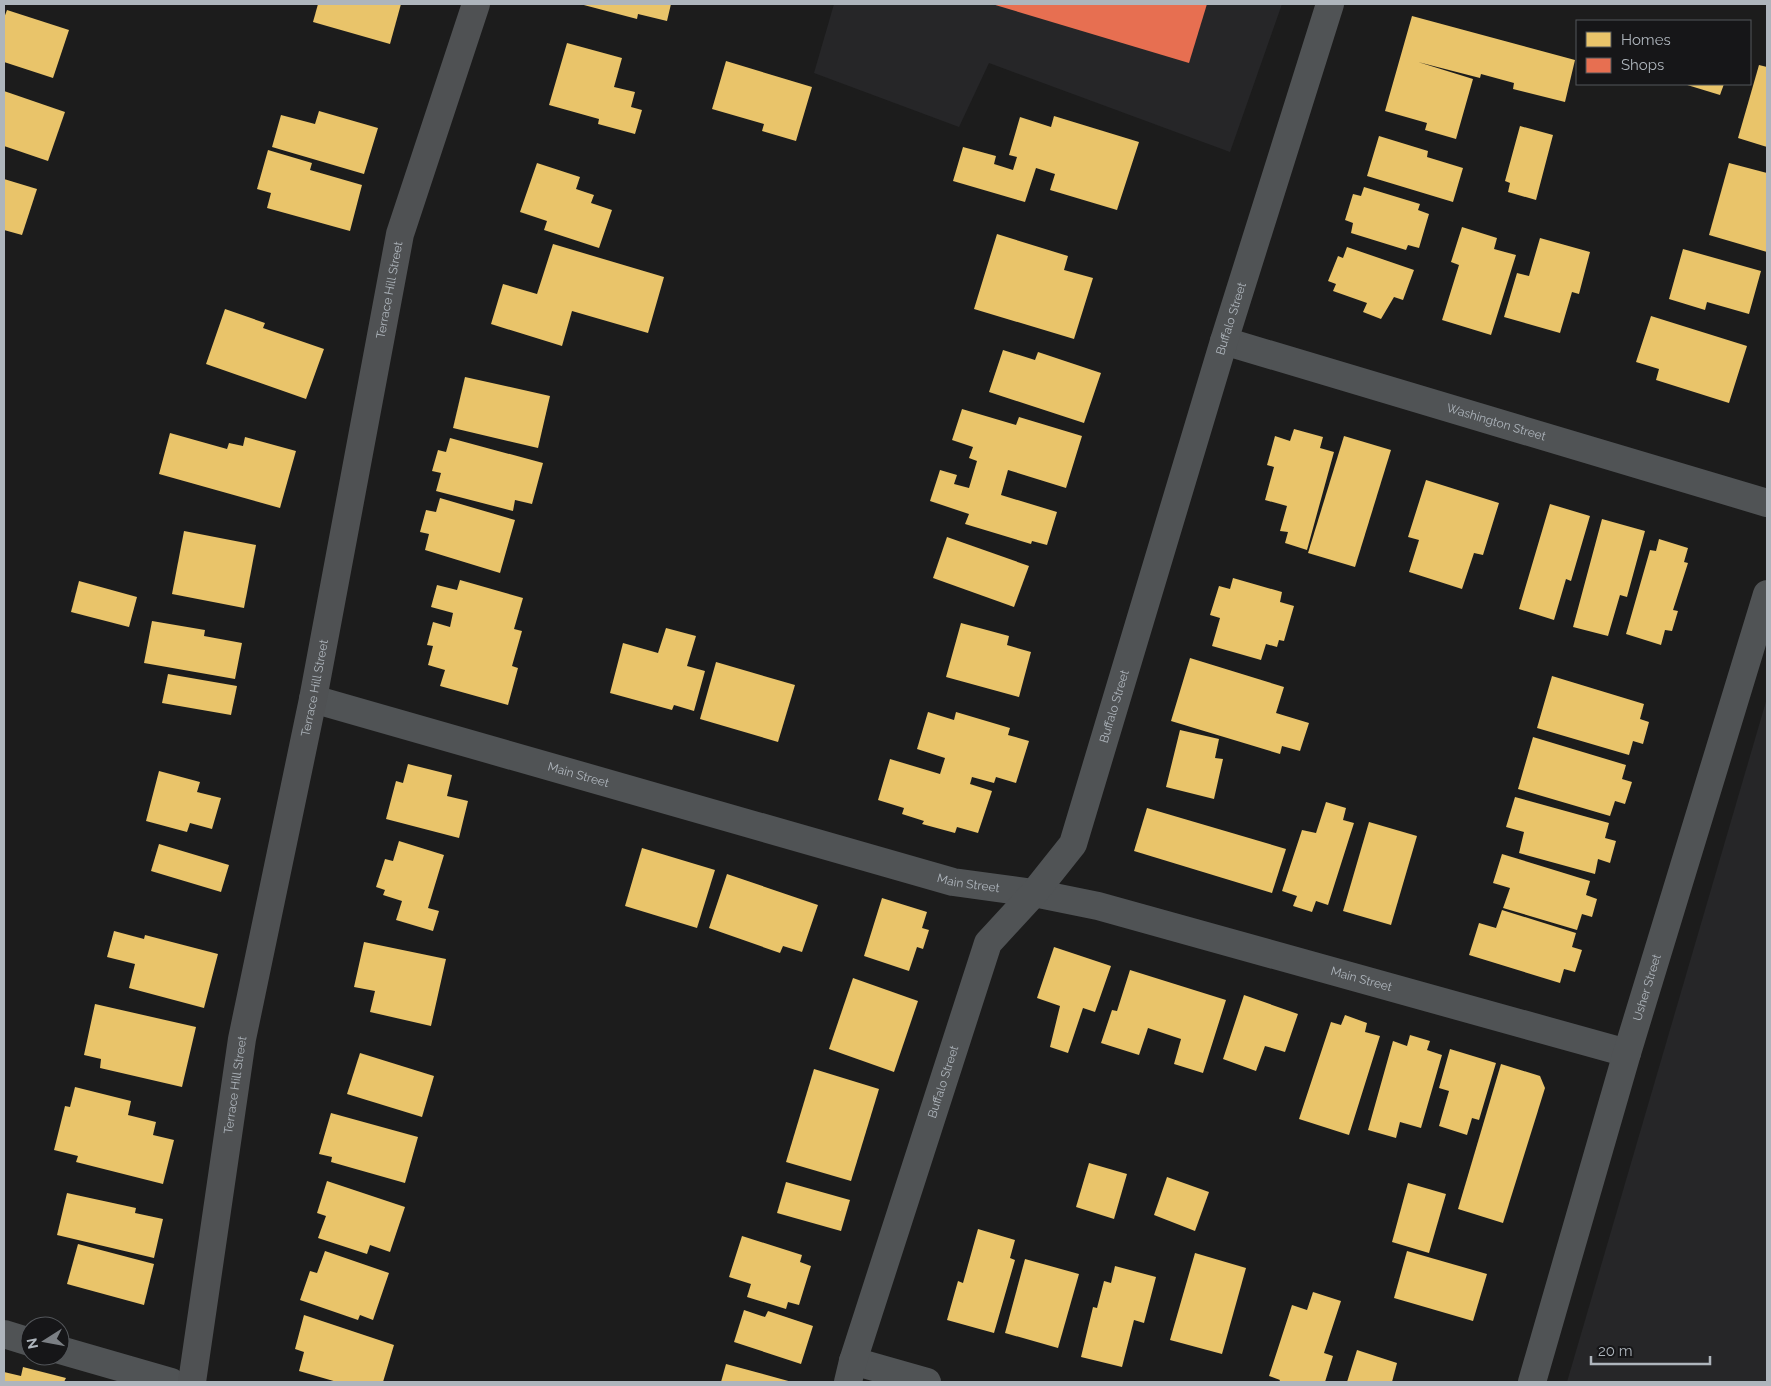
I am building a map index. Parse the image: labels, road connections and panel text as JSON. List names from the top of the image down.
{
  "streets": {
    "street": [
      "Terrace Hill Street",
      "Buffalo Street",
      "Washington Street",
      "Main Street",
      "Usher Street"
    ]
  },
  "crossings": [
    ["Terrace Hill Street", "Main Street"],
    ["Buffalo Street", "Washington Street"],
    ["Buffalo Street", "Main Street"],
    ["Main Street", "Usher Street"]
  ],
  "legend": ["Homes", "Shops"],
  "scale_bar": "20 m",
  "north": "left"
}
